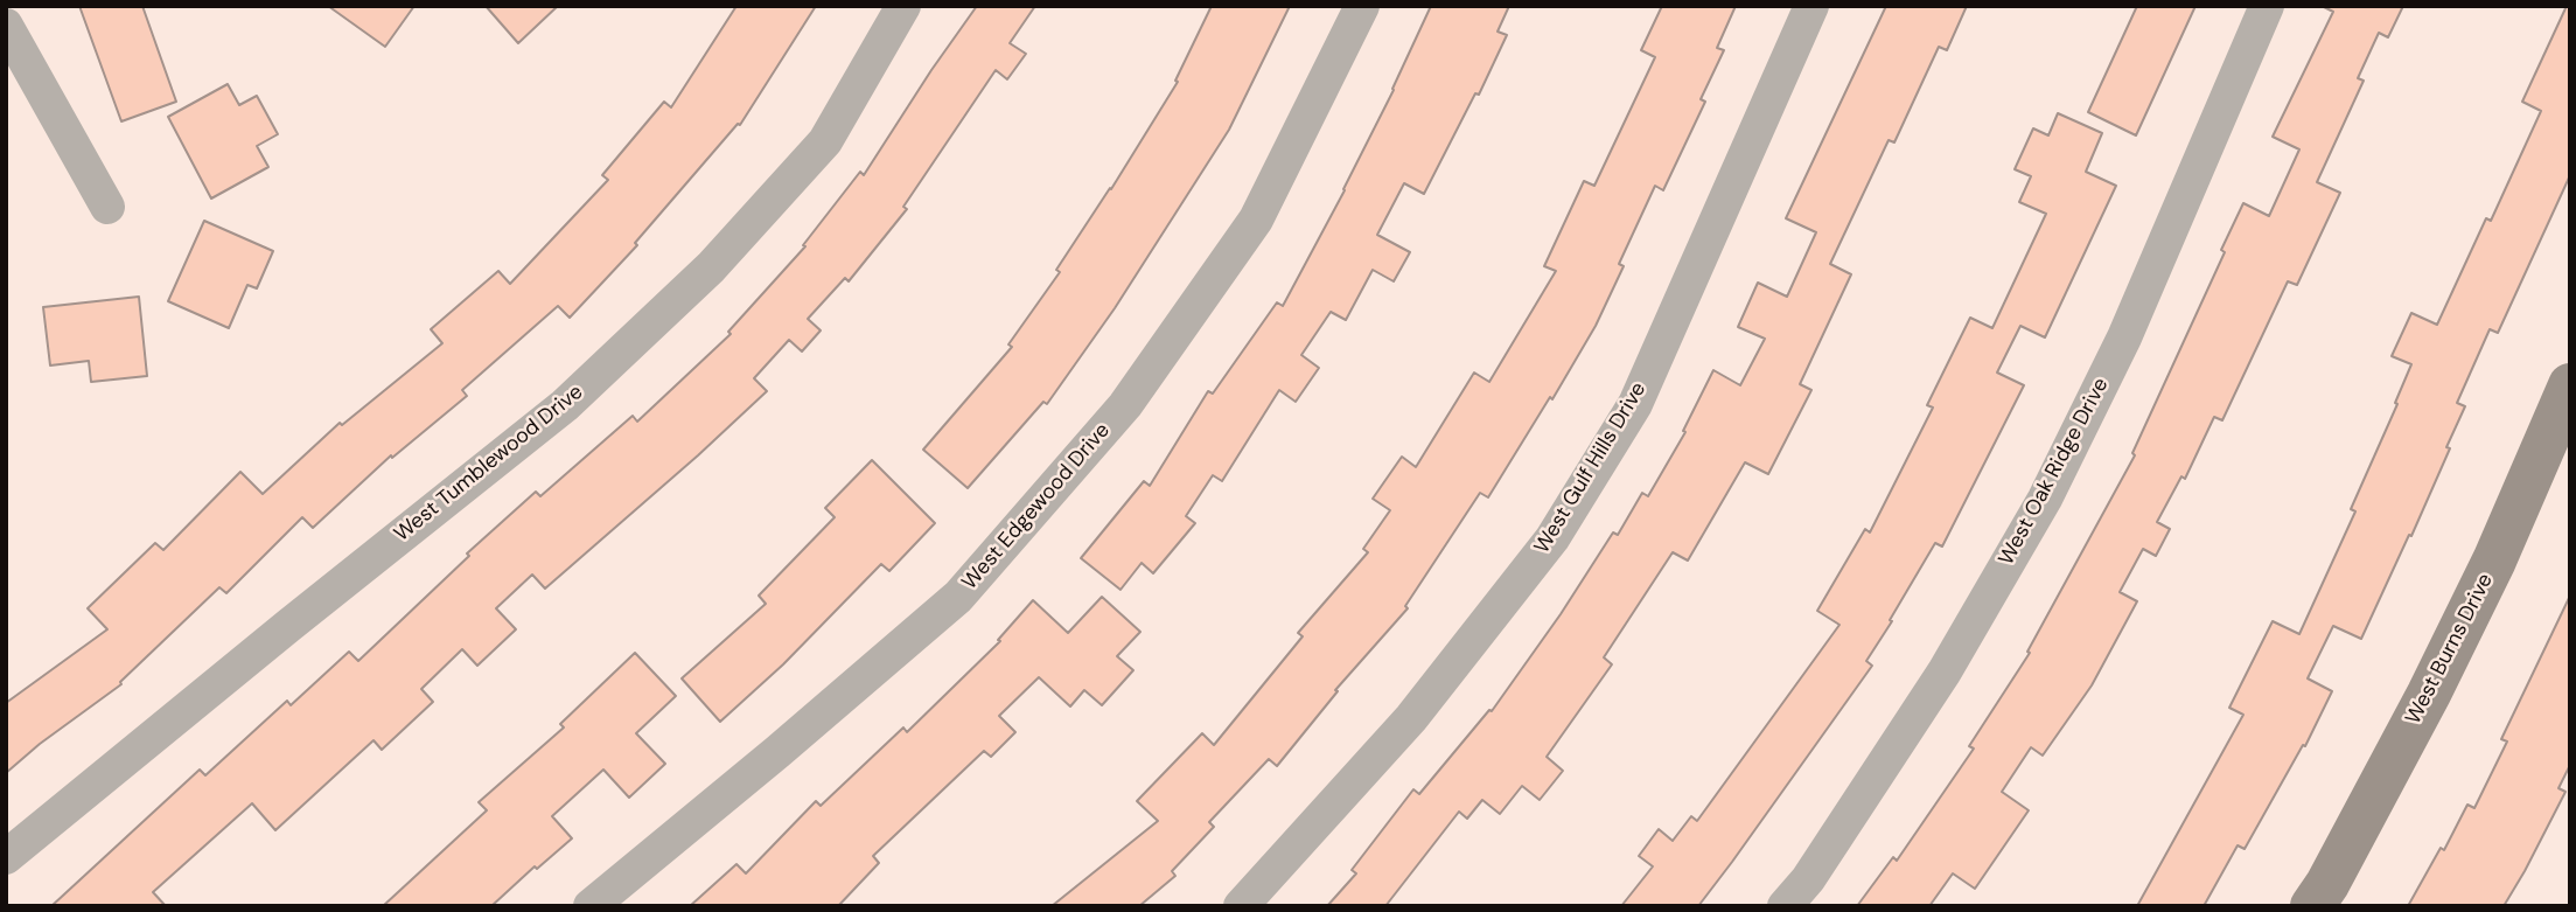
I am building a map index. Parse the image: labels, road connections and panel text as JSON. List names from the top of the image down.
{
  "streets": {
    "street": [
      "West Tumblewood Drive",
      "West Gulf Hills Drive",
      "West Oak Ridge Drive",
      "West Edgewood Drive",
      "West Burns Drive"
    ]
  }
}
